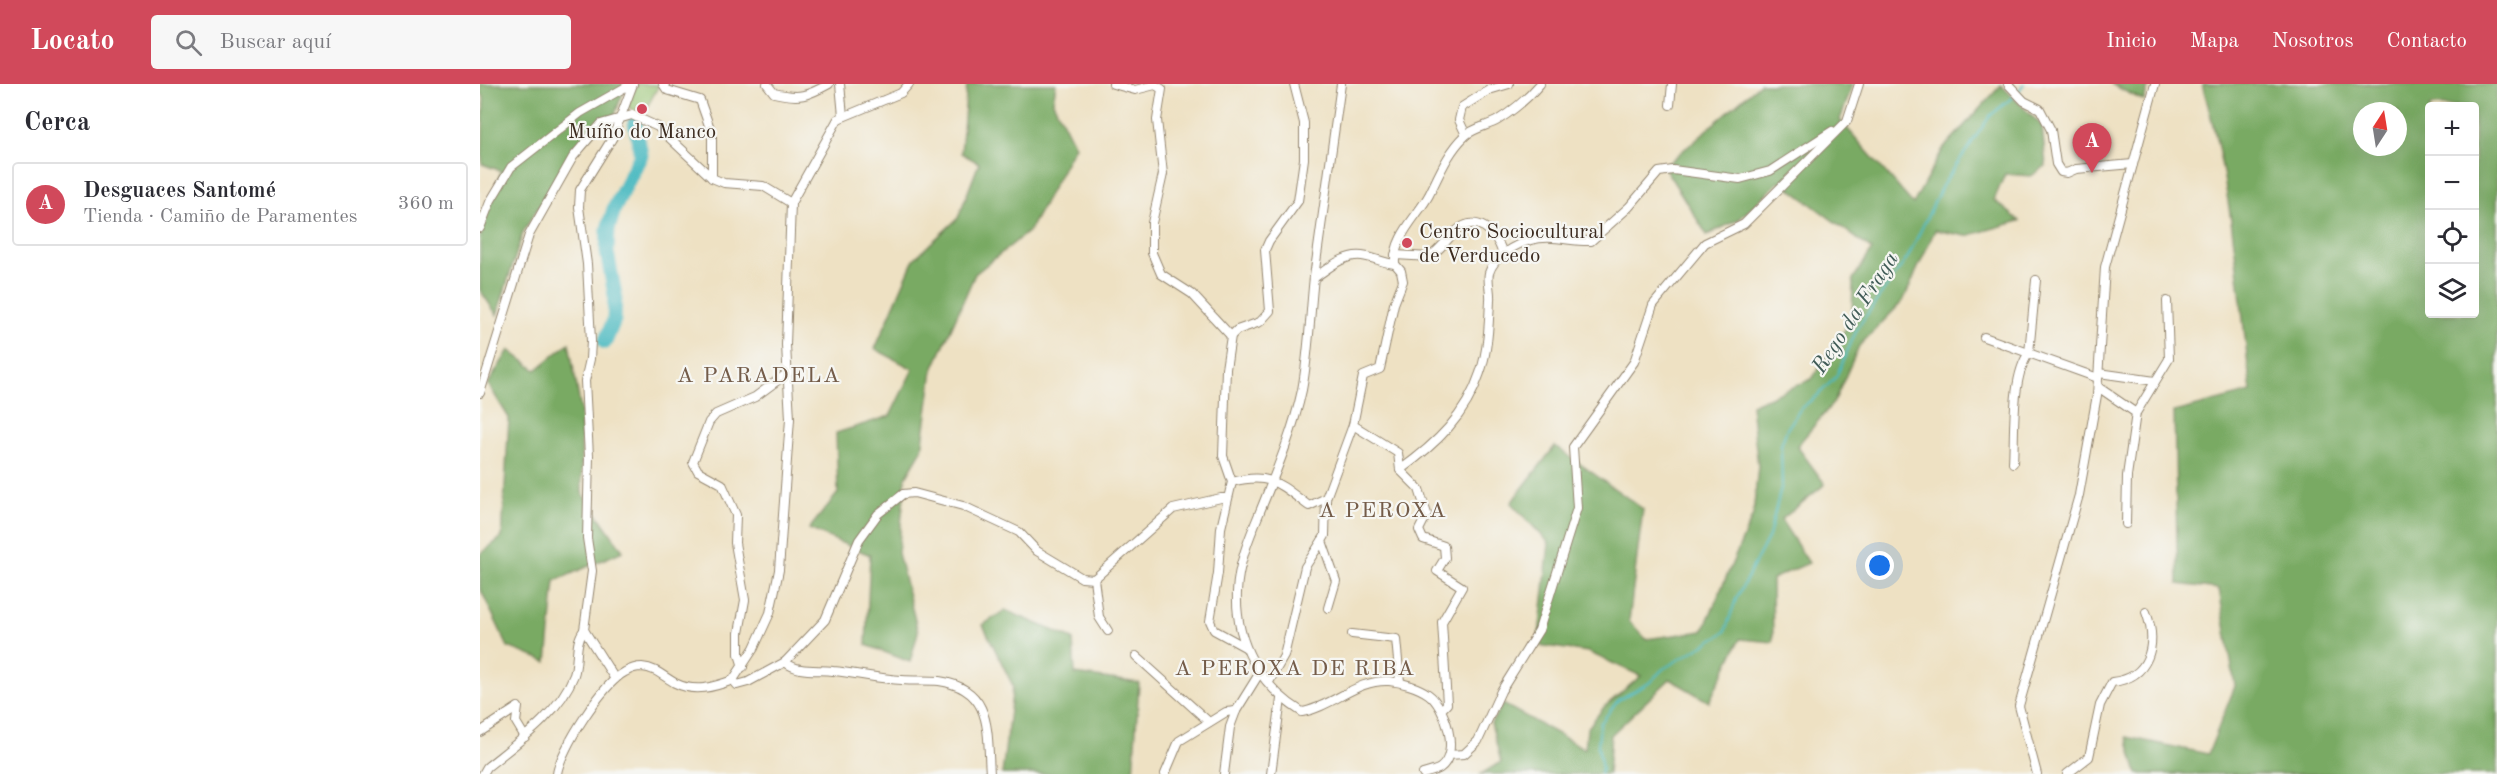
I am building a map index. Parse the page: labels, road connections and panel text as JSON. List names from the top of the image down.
{
  "districts": ["A PARADELA", "A PEROXA", "A PEROXA DE RIBA"],
  "water": ["Rego da Fraga"],
  "places": ["Muíño do Manco", "Centro Sociocultural de Verducedo"],
  "north": "top",
  "page": {
    "header": "Locato",
    "search": "Buscar aquí",
    "nav": [
      "Inicio",
      "Mapa",
      "Nosotros",
      "Contacto"
    ],
    "heading": "Cerca",
    "map_buttons": ["+", "−"],
    "pins": "A",
    "list": [
      {
        "mark": "A",
        "name": "Desguaces Santomé",
        "note": "Tienda · Camiño de Paramentes",
        "value": "360 m"
      }
    ]
  }
}
